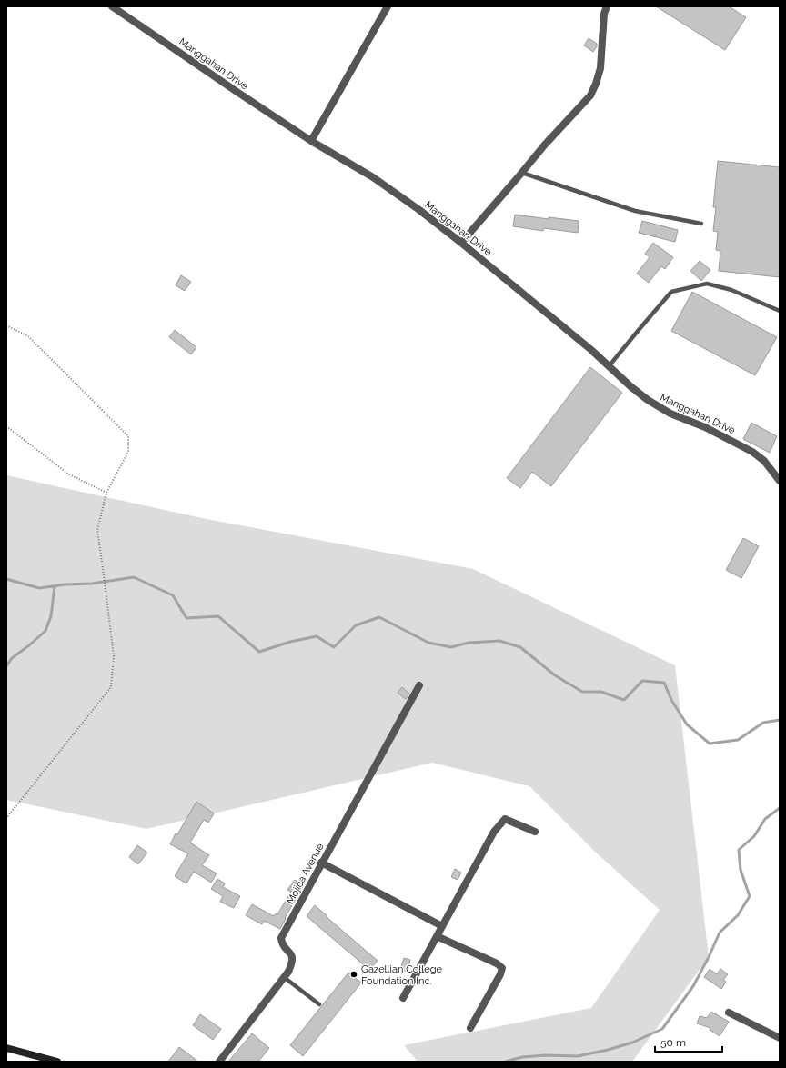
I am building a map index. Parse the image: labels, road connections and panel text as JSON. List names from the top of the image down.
{
  "streets": {
    "street": ["Manggahan Drive", "Mojica Avenue"]
  },
  "places": ["Gazellian College Foundation Inc."],
  "scale_bar": "50 m"
}
